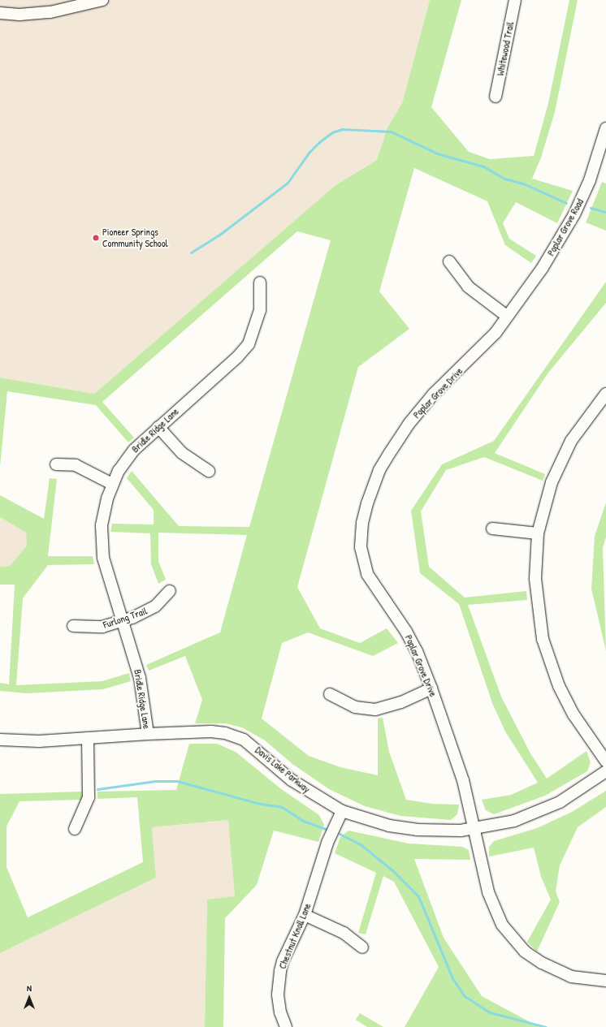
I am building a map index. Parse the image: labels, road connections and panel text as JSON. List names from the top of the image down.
{
  "streets": {
    "street": [
      "Whitewood Trail",
      "Poplar Grove Road",
      "Poplar Grove Drive",
      "Bridle Ridge Lane",
      "Furlong Trail",
      "Davis Lake Parkway",
      "Chestnut Knoll Lane"
    ]
  },
  "crossings": [
    ["Poplar Grove Road", "Poplar Grove Drive"],
    ["Poplar Grove Drive", "Davis Lake Parkway"],
    ["Bridle Ridge Lane", "Furlong Trail"],
    ["Bridle Ridge Lane", "Davis Lake Parkway"],
    ["Davis Lake Parkway", "Chestnut Knoll Lane"]
  ],
  "places": ["Pioneer Springs Community School"],
  "north": "top"
}
